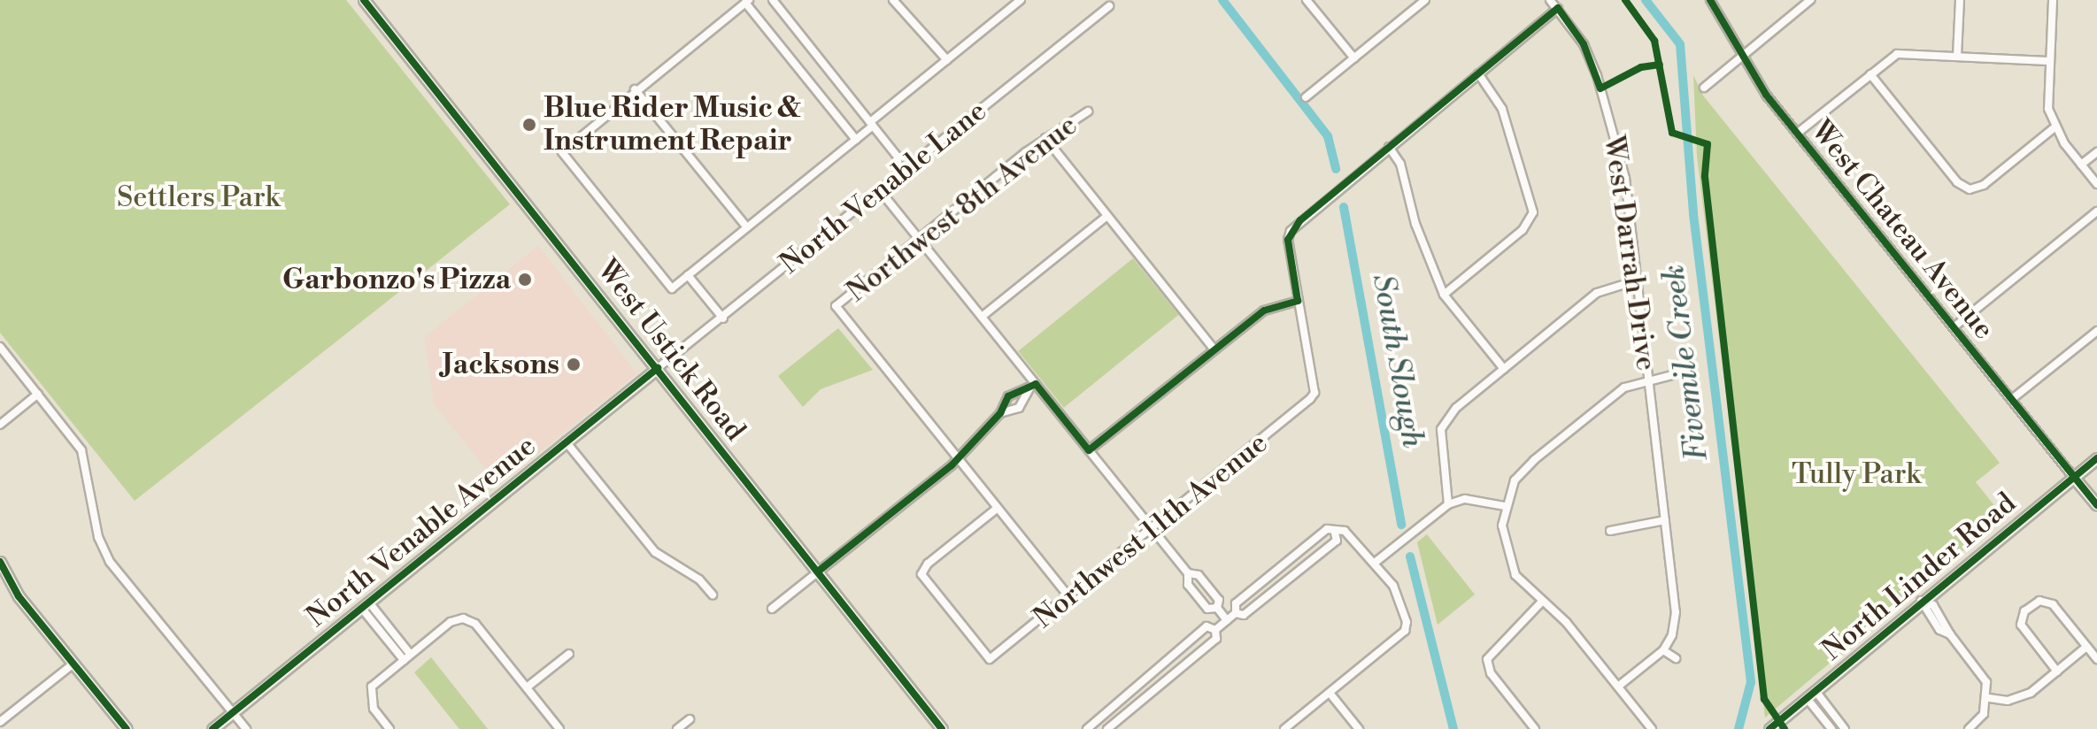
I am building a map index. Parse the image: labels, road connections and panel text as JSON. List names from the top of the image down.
{
  "streets": {
    "main road": ["West Ustick Road", "North Venable Avenue", "North Linder Road"],
    "street": [
      "North Venable Lane",
      "Northwest 8th Avenue",
      "West Chateau Avenue",
      "West Darrah Drive",
      "Northwest 11th Avenue"
    ]
  },
  "crossings": [
    ["North Venable Lane", "West Ustick Road"],
    ["North Venable Lane", "North Venable Avenue"],
    ["West Chateau Avenue", "North Linder Road"],
    ["West Ustick Road", "North Venable Avenue"]
  ],
  "water": ["South Slough", "Fivemile Creek"],
  "parks": ["Settlers Park", "Tully Park"],
  "places": ["Blue Rider Music & Instrument Repair", "Garbonzo's Pizza", "Jacksons"]
}
